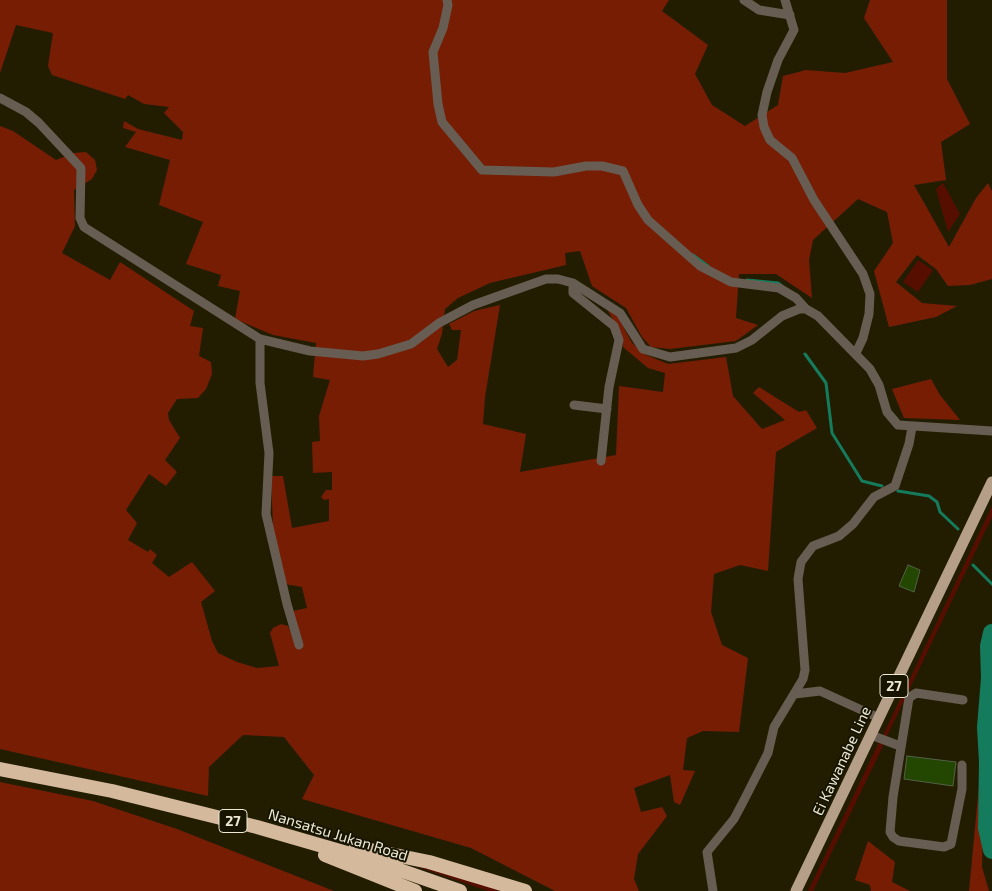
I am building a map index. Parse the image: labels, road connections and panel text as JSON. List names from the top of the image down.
{
  "streets": {
    "highway": ["27", "Nansatsu Jukan Road"],
    "main road": ["Ei Kawanabe Line"]
  }
}
